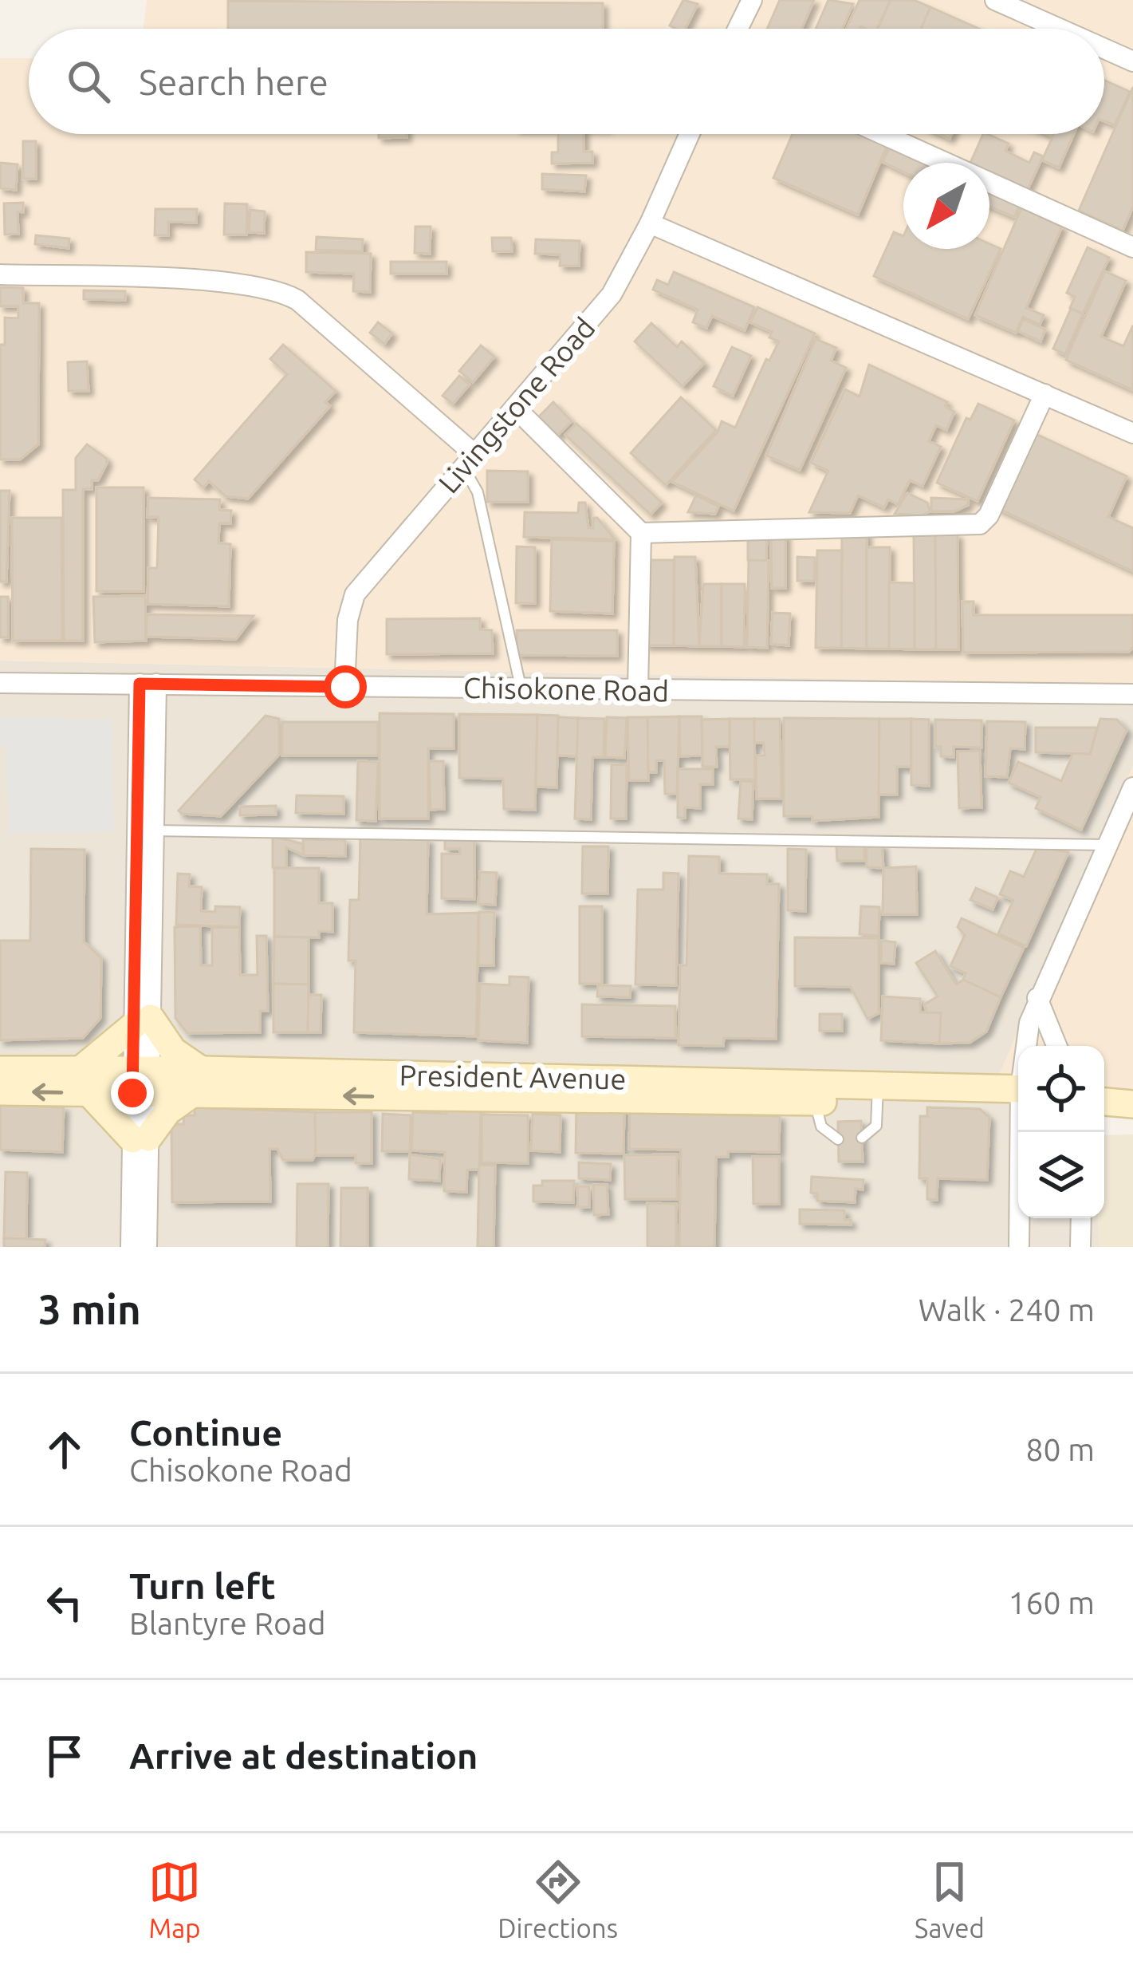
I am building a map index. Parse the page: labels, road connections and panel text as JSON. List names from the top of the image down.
{
  "streets": {
    "main road": ["President Avenue"],
    "street": ["Livingstone Road", "Chisokone Road"]
  },
  "crossings": [
    ["Livingstone Road", "Chisokone Road"]
  ],
  "north": "bottom left",
  "page": {
    "search": "Search here",
    "heading": ["3 min", "Walk · 240 m"],
    "list": [
      ["Continue", "Chisokone Road", "80 m"],
      ["Turn left", "Blantyre Road", "160 m"],
      "Arrive at destination"
    ],
    "nav": ["Map", "Directions", "Saved"]
  }
}
